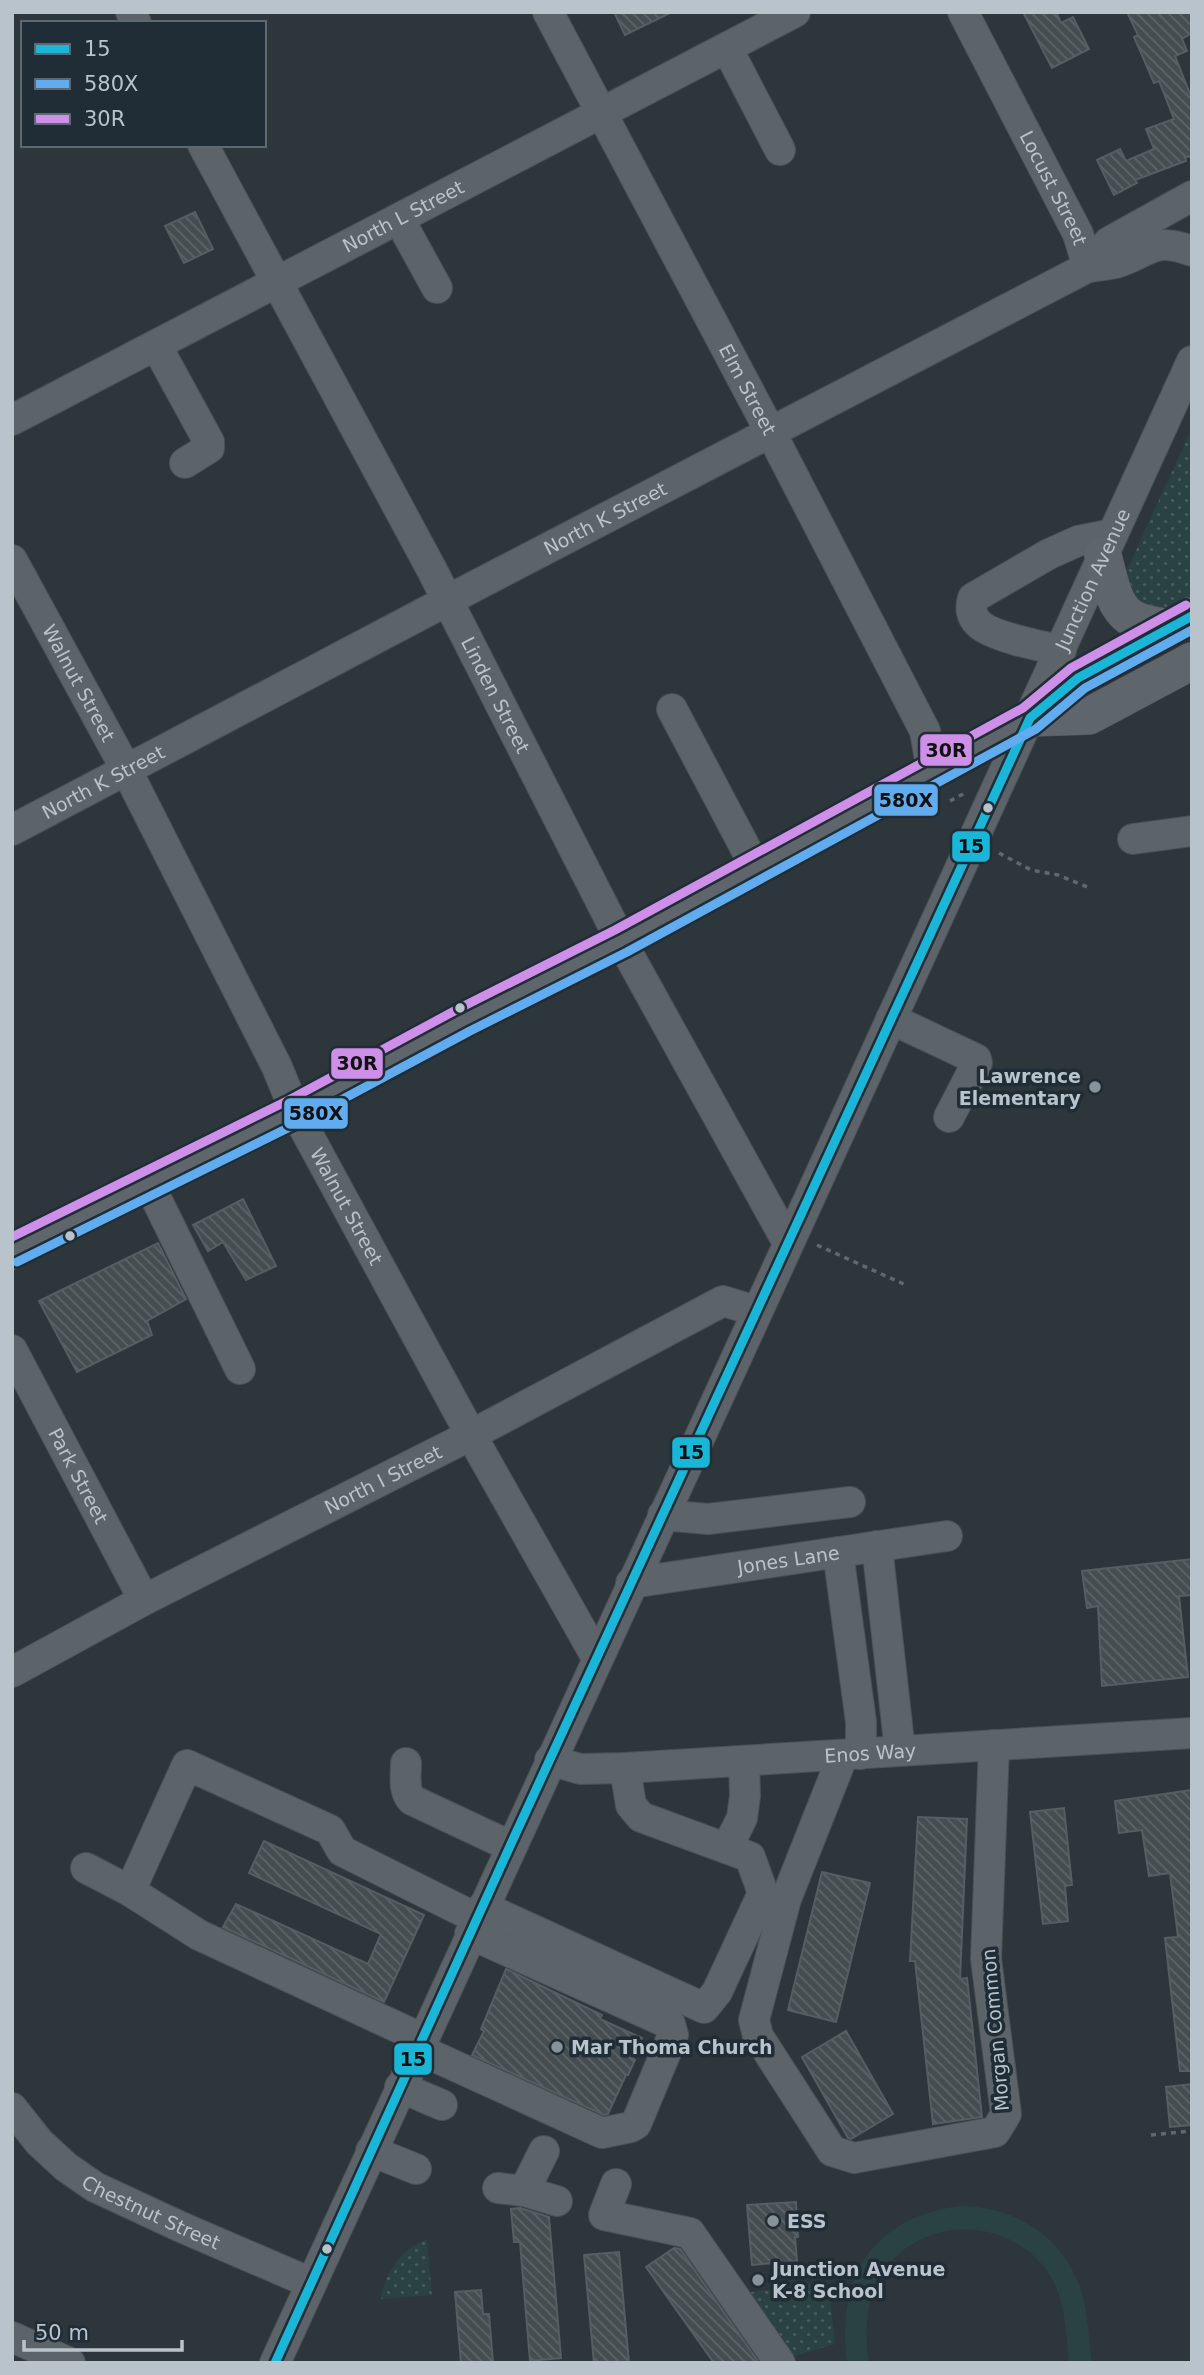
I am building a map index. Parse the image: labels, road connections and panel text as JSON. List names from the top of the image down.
{
  "streets": {
    "street": [
      "Locust Street",
      "North L Street",
      "Elm Street",
      "North K Street",
      "Junction Avenue",
      "Walnut Street",
      "Linden Street",
      "Park Street",
      "North I Street",
      "Jones Lane",
      "Enos Way",
      "Morgan Common",
      "Chestnut Street"
    ]
  },
  "crossings": [
    ["Locust Street", "North K Street"],
    ["North L Street", "Elm Street"],
    ["North L Street", "Linden Street"],
    ["Elm Street", "North K Street"],
    ["North K Street", "Walnut Street"],
    ["North K Street", "Linden Street"],
    ["Junction Avenue", "Walnut Street"],
    ["Junction Avenue", "Linden Street"],
    ["Junction Avenue", "North I Street"],
    ["Junction Avenue", "Jones Lane"],
    ["Junction Avenue", "Enos Way"],
    ["Junction Avenue", "Chestnut Street"],
    ["Walnut Street", "North I Street"],
    ["Park Street", "North I Street"],
    ["Enos Way", "Morgan Common"]
  ],
  "places": [
    "Lawrence Elementary",
    "Mar Thoma Church",
    "ESS",
    "Junction Avenue K-8 School"
  ],
  "lines": ["transit line 30R", "transit line 15", "transit line 580X"],
  "legend": ["15", "580X", "30R"],
  "scale_bar": "50 m"
}
